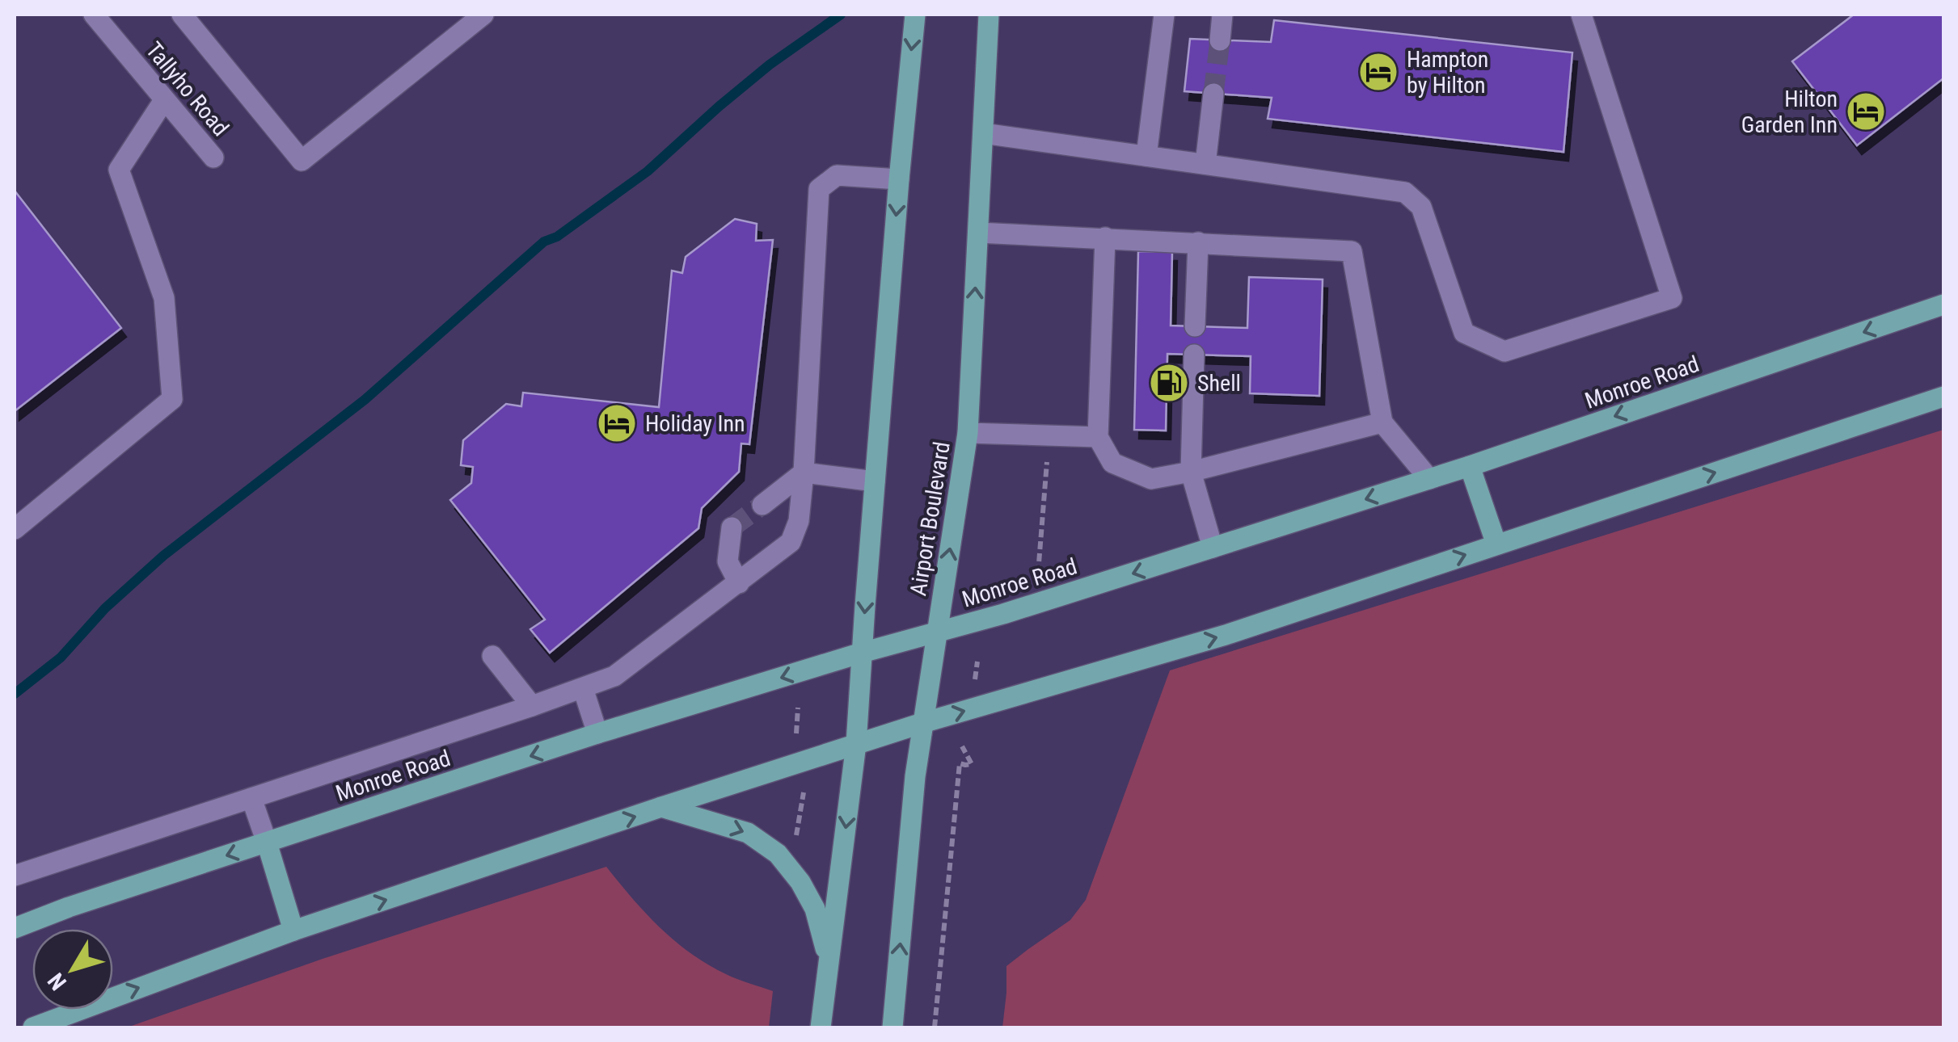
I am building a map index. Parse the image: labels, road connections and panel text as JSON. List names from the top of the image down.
{
  "streets": {
    "main road": ["Monroe Road", "Airport Boulevard"],
    "street": ["Tallyho Road"]
  },
  "crossings": [
    ["Monroe Road", "Airport Boulevard"]
  ],
  "places": {
    "hotel": ["Hampton by Hilton", "Hilton Garden Inn", "Holiday Inn"],
    "fuel station": ["Shell"]
  },
  "north": "bottom left"
}
